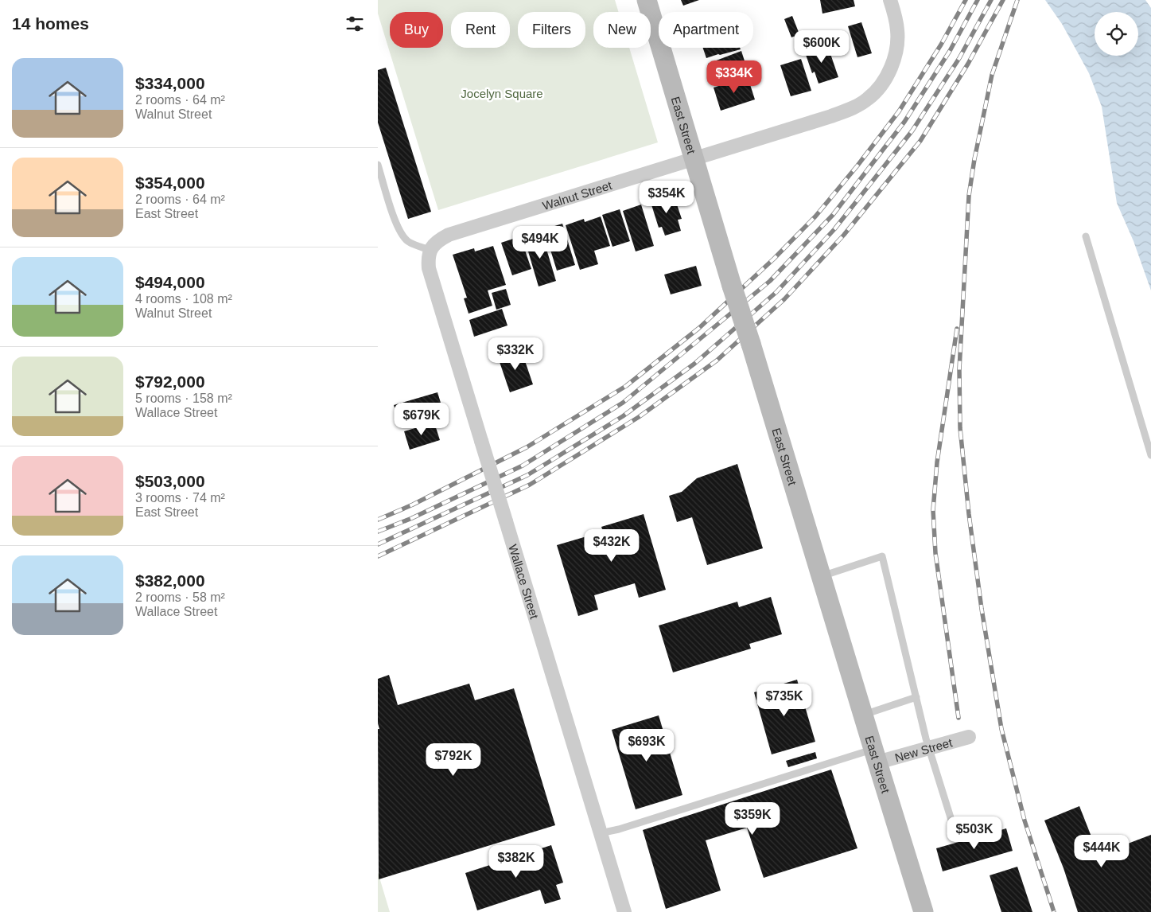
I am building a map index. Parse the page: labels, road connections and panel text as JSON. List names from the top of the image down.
{
  "streets": {
    "main road": ["East Street"],
    "street": ["Walnut Street", "Wallace Street", "New Street"]
  },
  "crossings": [
    ["East Street", "Walnut Street"],
    ["East Street", "New Street"],
    ["Walnut Street", "Wallace Street"]
  ],
  "parks": ["Jocelyn Square"],
  "page": {
    "heading": "14 homes",
    "chip": [
      "Buy",
      "Rent",
      "Filters",
      "New",
      "Apartment"
    ],
    "price": [
      "$600K",
      "$334K",
      "$354K",
      "$494K",
      "$332K",
      "$679K",
      "$432K",
      "$735K",
      "$693K",
      "$792K",
      "$359K",
      "$503K",
      "$444K",
      "$382K"
    ],
    "list": [
      {
        "name": "$334,000",
        "note": "2 rooms · 64 m² · Walnut Street"
      },
      {
        "name": "$354,000",
        "note": "2 rooms · 64 m² · East Street"
      },
      {
        "name": "$494,000",
        "note": "4 rooms · 108 m² · Walnut Street"
      },
      {
        "name": "$792,000",
        "note": "5 rooms · 158 m² · Wallace Street"
      },
      {
        "name": "$503,000",
        "note": "3 rooms · 74 m² · East Street"
      },
      {
        "name": "$382,000",
        "note": "2 rooms · 58 m² · Wallace Street"
      }
    ]
  }
}
